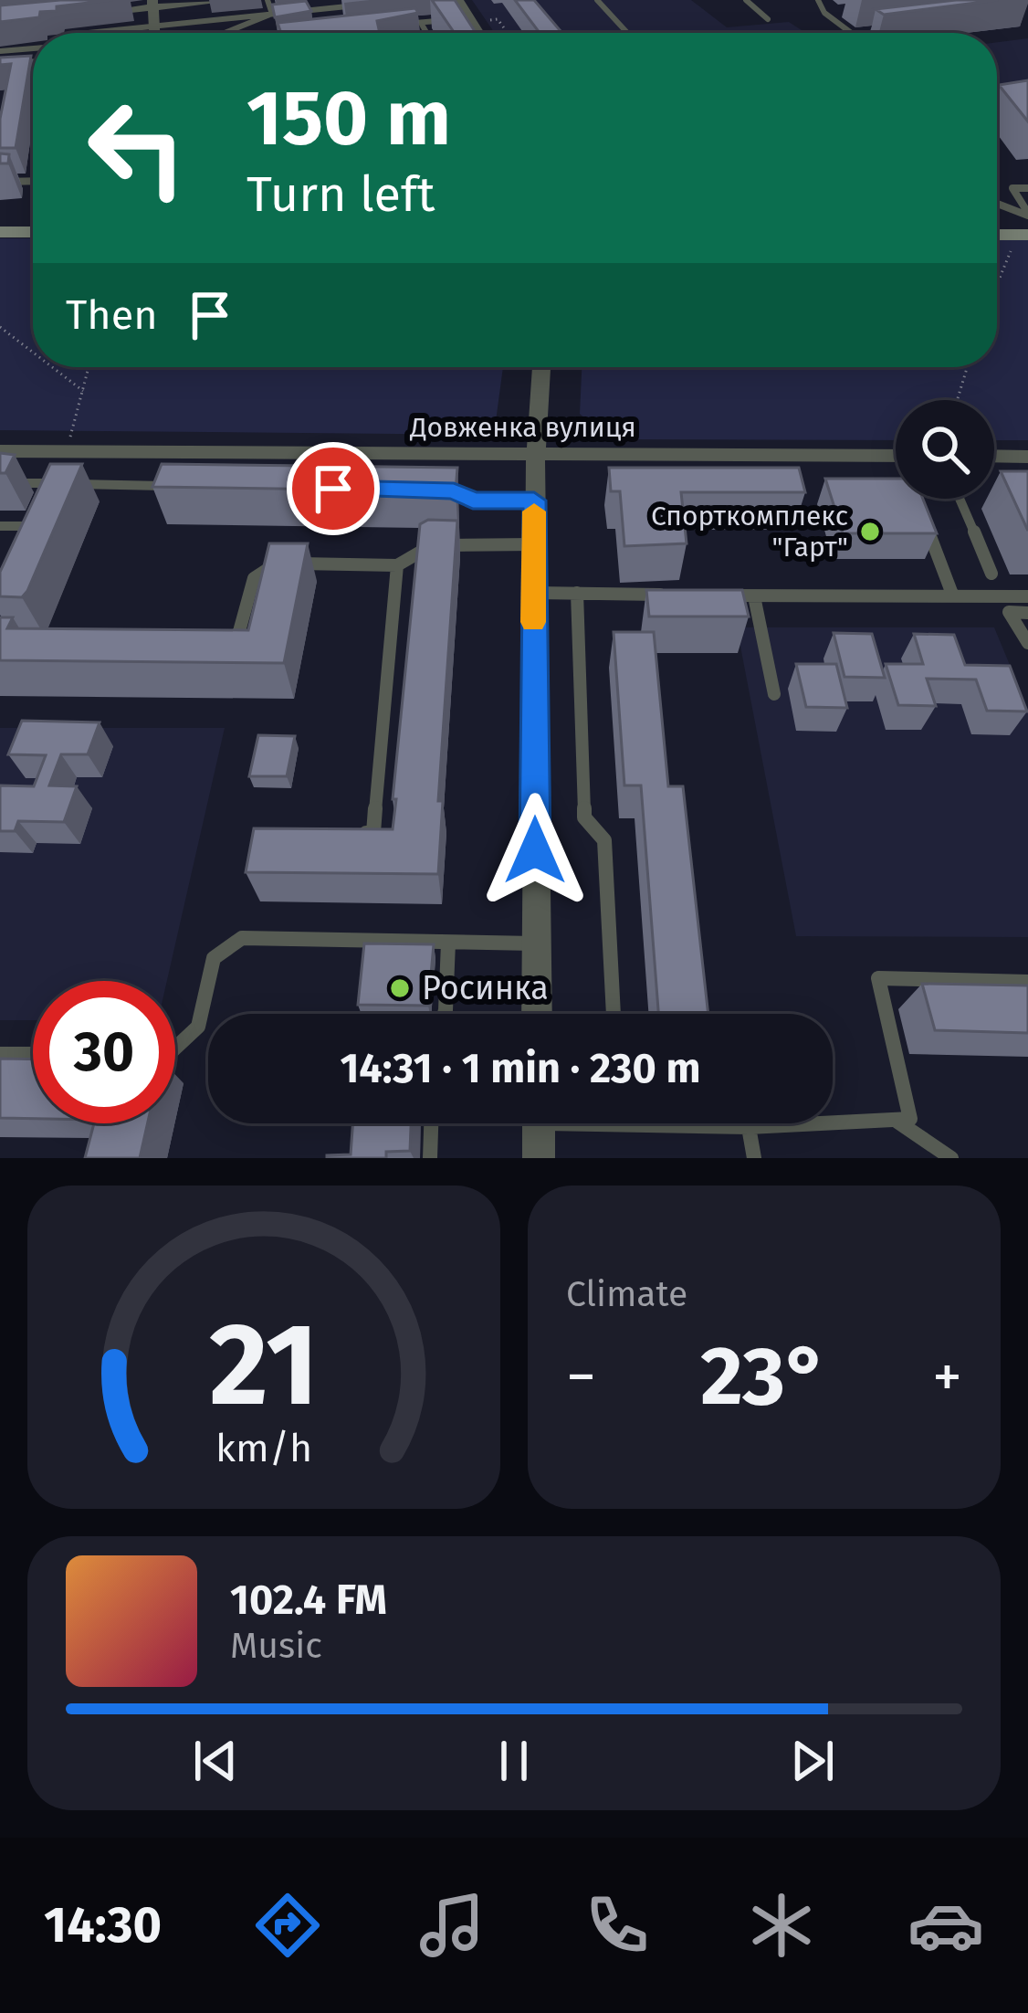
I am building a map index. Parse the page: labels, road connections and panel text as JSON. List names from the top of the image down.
{
  "streets": {
    "street": ["Довженка вулиця"]
  },
  "places": ["Спорткомплекс \"Гарт\"", "Росинка"],
  "page": {
    "turn": ["150 m", "Turn left"],
    "then": "Then",
    "limit": "30",
    "trip": "14:31 · 1 min · 230 m",
    "tile": "Climate",
    "heat": ["−", "23°", "+"],
    "song": ["102.4 FM", "Music"],
    "tabs": "14:30",
    "gauge": ["21", "km/h"]
  }
}
